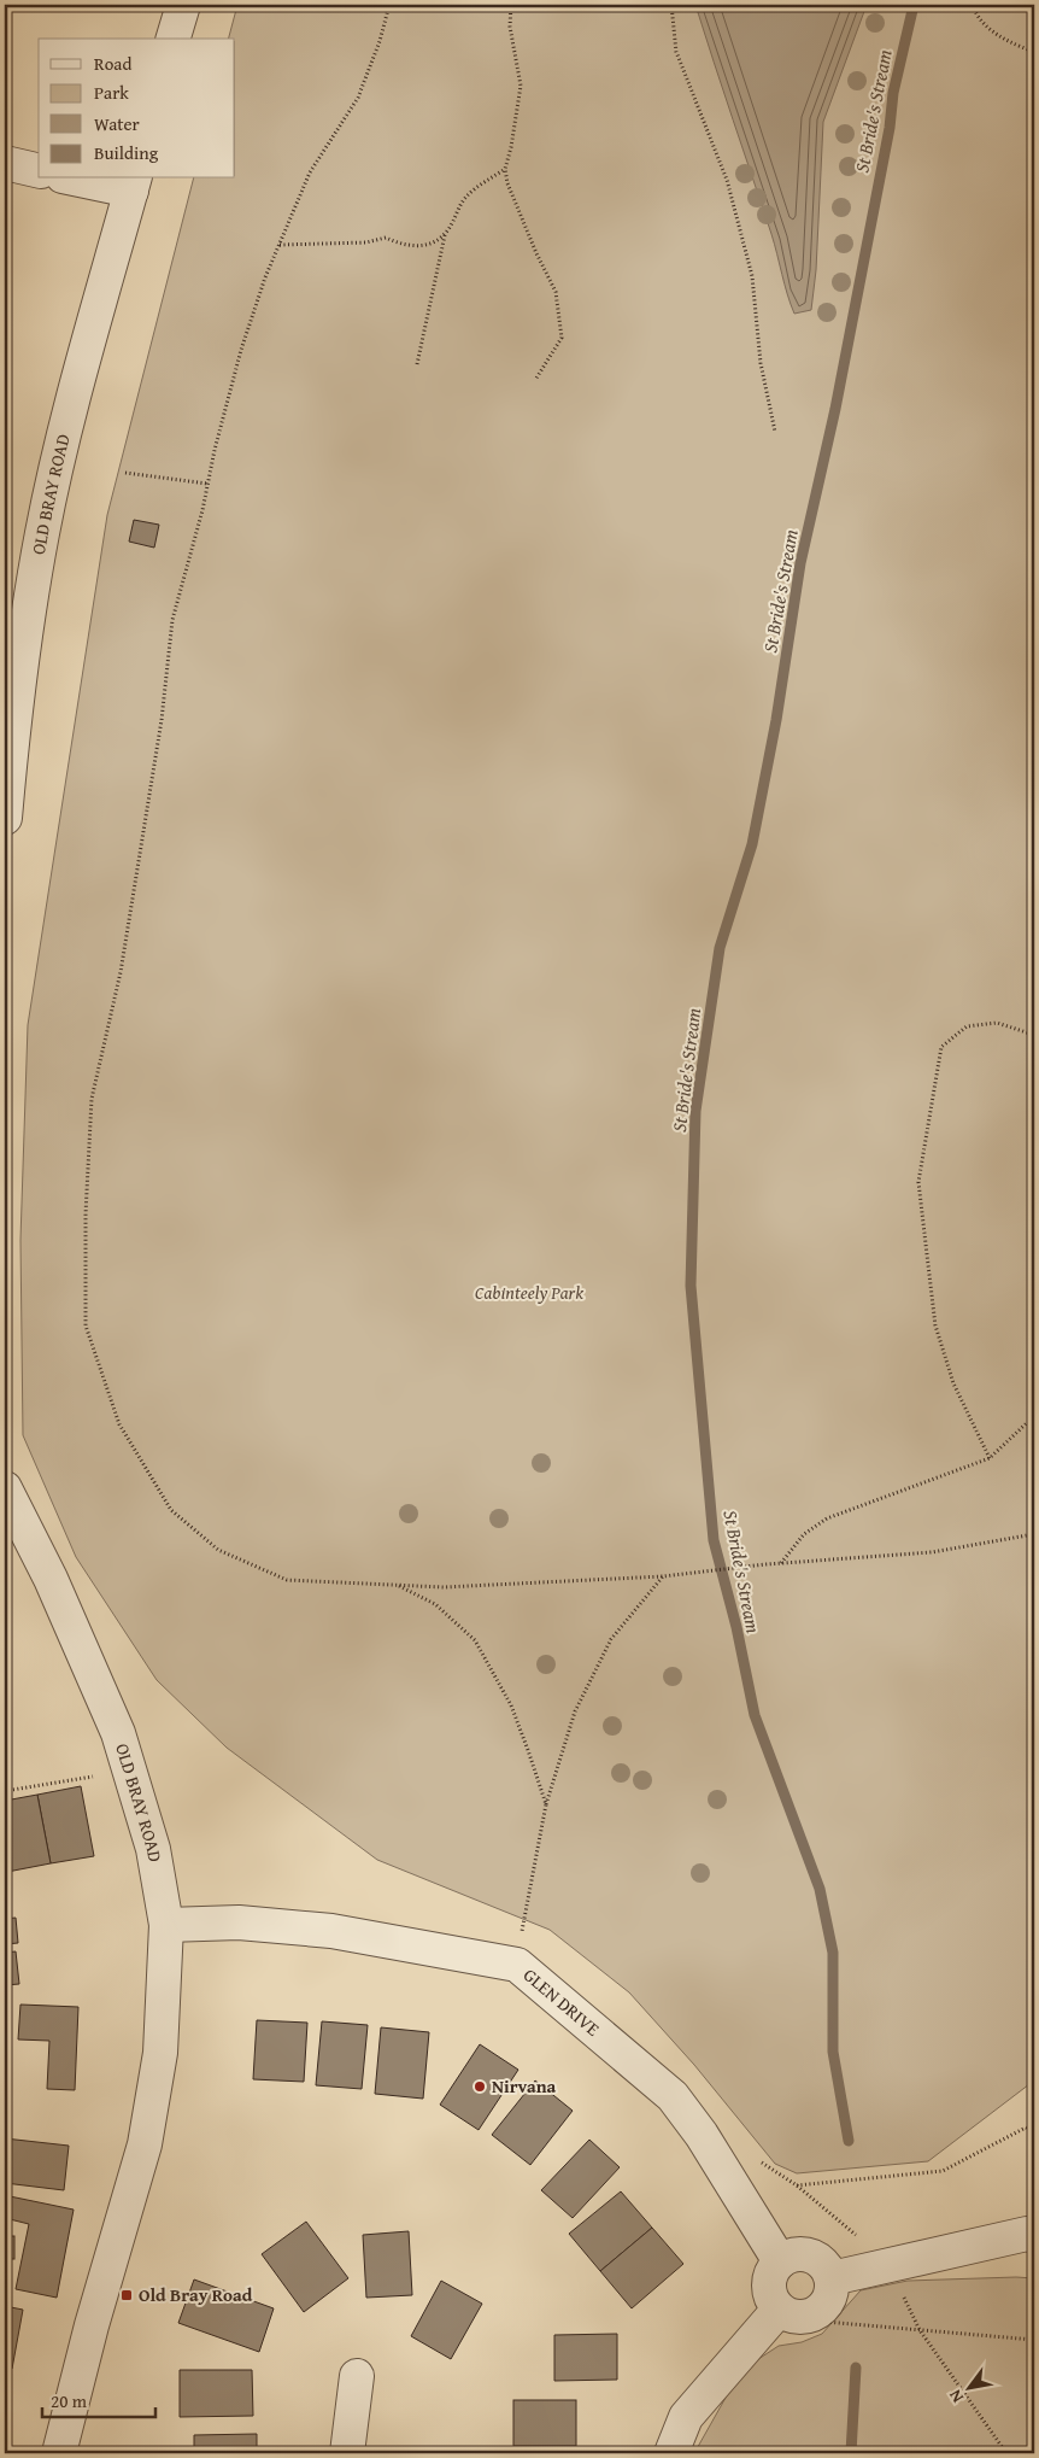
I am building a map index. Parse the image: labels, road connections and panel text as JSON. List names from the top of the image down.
{
  "streets": {
    "street": ["OLD BRAY ROAD", "GLEN DRIVE"]
  },
  "crossings": [
    ["OLD BRAY ROAD", "GLEN DRIVE"]
  ],
  "water": ["St Bride's Stream"],
  "parks": ["Cabinteely Park"],
  "places": {
    "other": ["Nirvana"],
    "transit": ["Old Bray Road"]
  },
  "legend": [
    "Road",
    "Park",
    "Water",
    "Building"
  ],
  "scale_bar": "20 m",
  "north": "bottom left"
}
